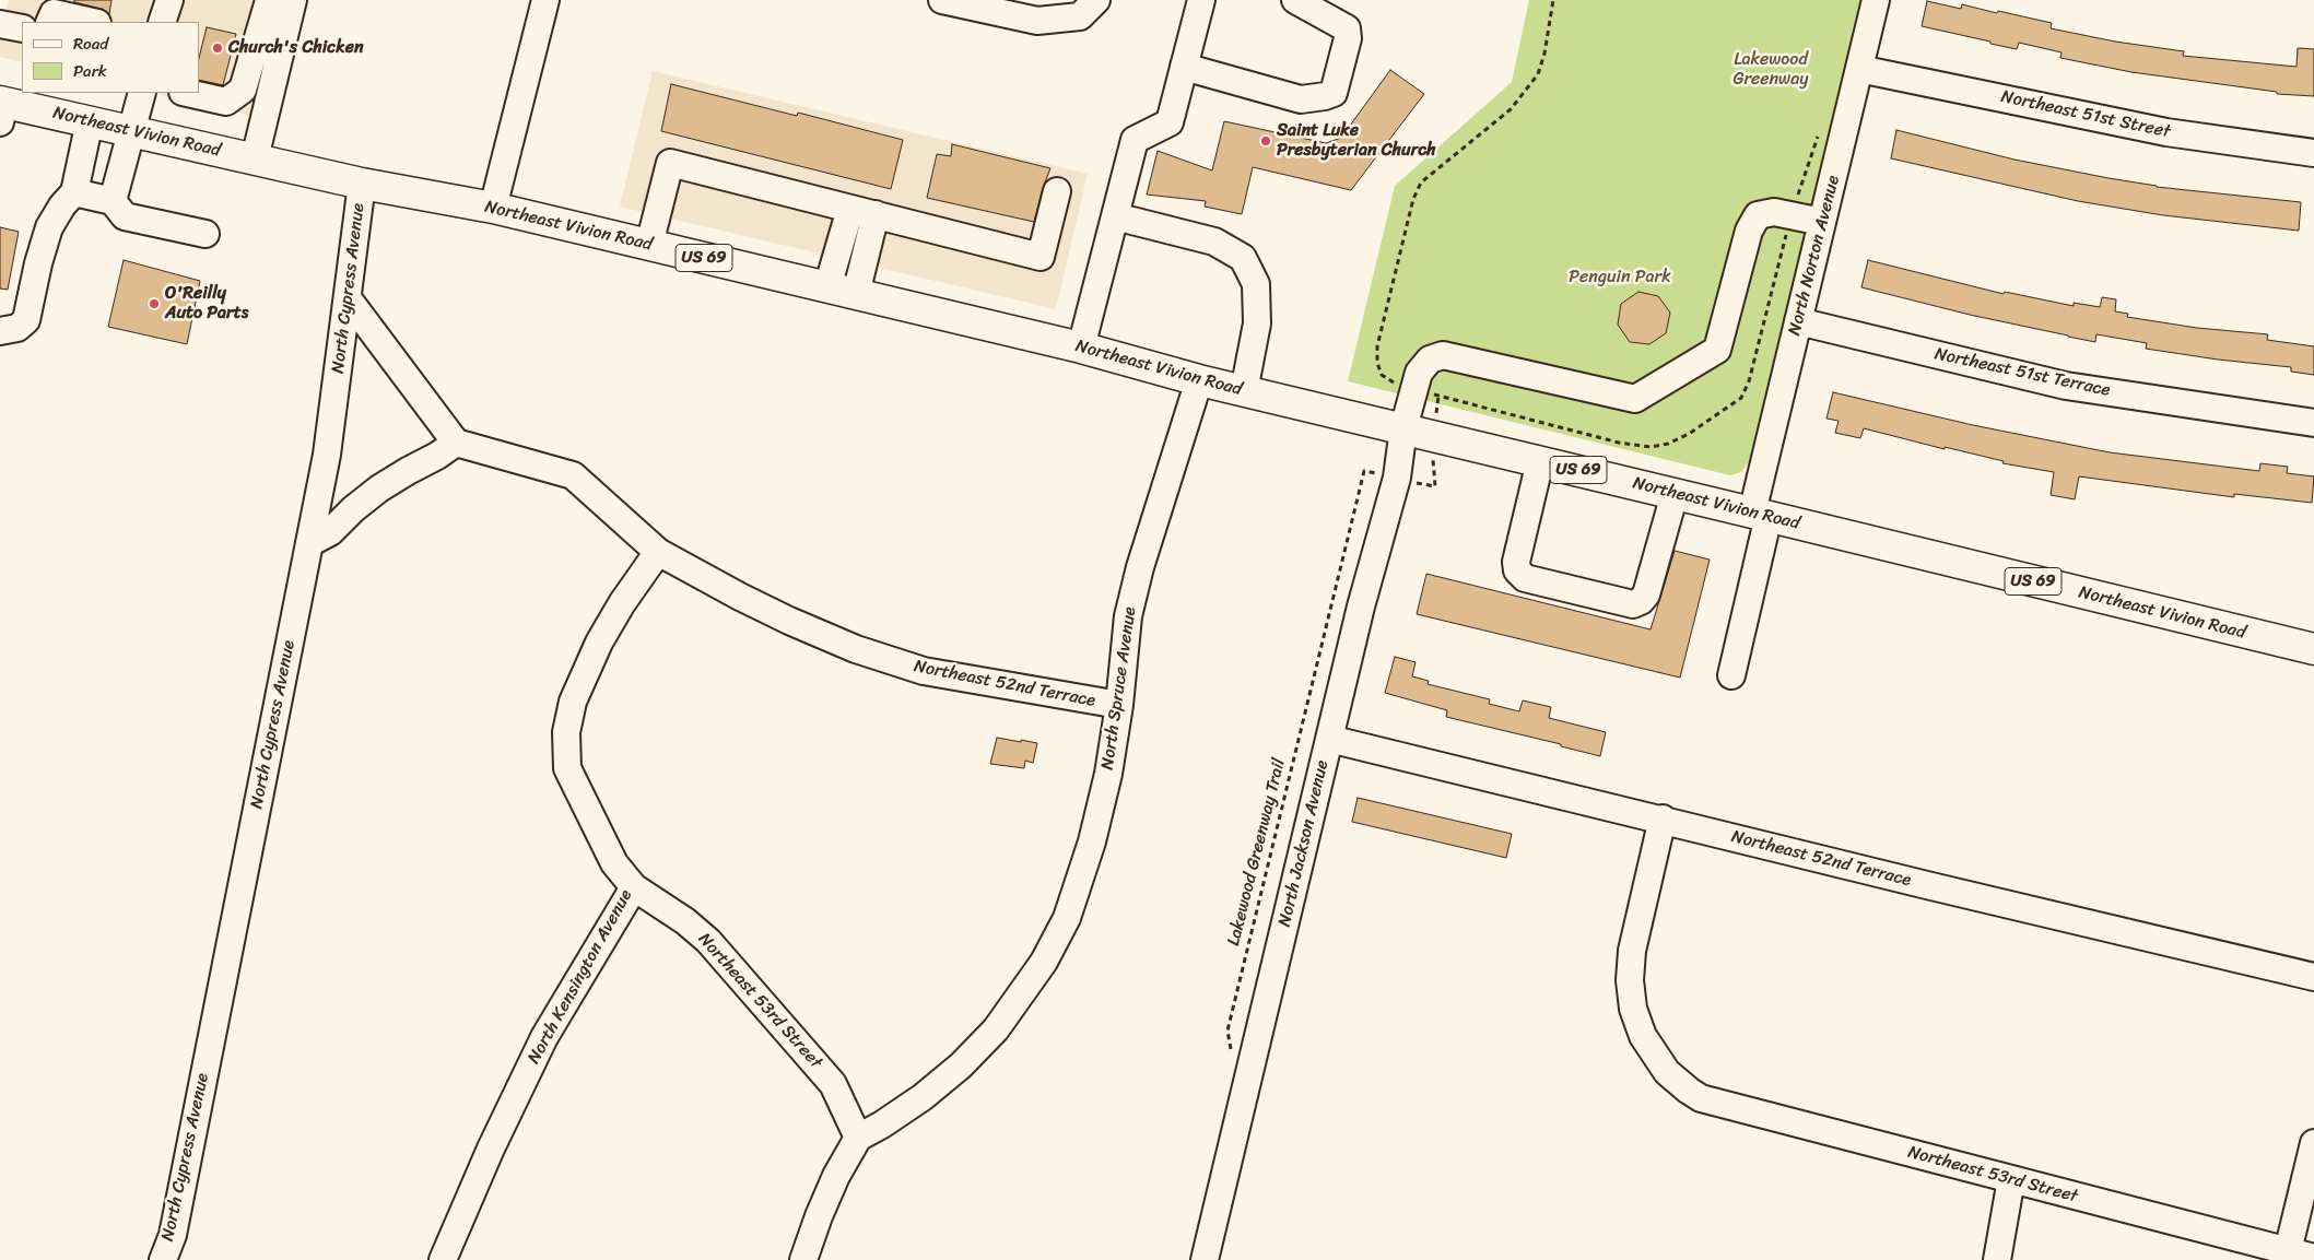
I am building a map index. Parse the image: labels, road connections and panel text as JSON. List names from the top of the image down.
{
  "streets": {
    "main road": ["Northeast Vivion Road", "US 69"],
    "street": [
      "Northeast 51st Street",
      "North Norton Avenue",
      "North Cypress Avenue",
      "Northeast 51st Terrace",
      "Northeast 52nd Terrace",
      "North Spruce Avenue",
      "North Jackson Avenue",
      "North Kensington Avenue",
      "Northeast 53rd Street"
    ],
    "path": ["Lakewood Greenway Trail"]
  },
  "crossings": [
    ["Northeast 51st Street", "North Norton Avenue"],
    ["Northeast Vivion Road", "North Norton Avenue"],
    ["Northeast Vivion Road", "North Cypress Avenue"],
    ["Northeast Vivion Road", "North Spruce Avenue"],
    ["Northeast Vivion Road", "North Jackson Avenue"],
    ["North Norton Avenue", "Northeast 51st Terrace"],
    ["North Norton Avenue", "North Jackson Avenue"],
    ["Northeast 52nd Terrace", "North Spruce Avenue"],
    ["Northeast 52nd Terrace", "North Jackson Avenue"],
    ["Northeast 52nd Terrace", "North Kensington Avenue"],
    ["Northeast 52nd Terrace", "Northeast 53rd Street"],
    ["North Spruce Avenue", "Northeast 53rd Street"],
    ["North Kensington Avenue", "Northeast 53rd Street"]
  ],
  "parks": ["Lakewood Greenway", "Penguin Park"],
  "places": ["Church's Chicken", "Saint Luke Presbyterian Church", "O'Reilly Auto Parts"],
  "legend": ["Road", "Park"]
}
